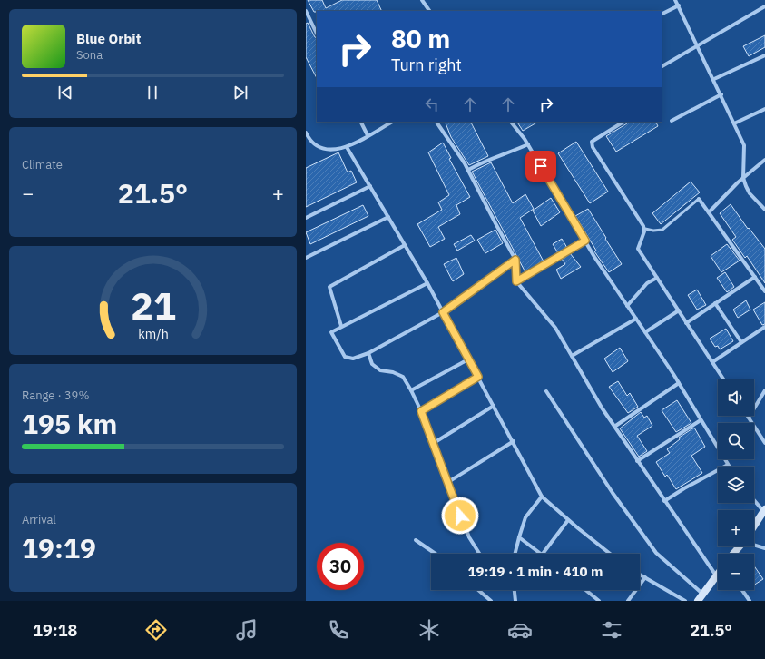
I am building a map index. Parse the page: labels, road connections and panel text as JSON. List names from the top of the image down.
{
  "page": {
    "turn": ["80 m", "Turn right"],
    "song": ["Blue Orbit", "Sona"],
    "tile": [
      "Climate",
      ["Range · 39%", "195 km"],
      ["Arrival", "19:19"]
    ],
    "heat": ["−", "21.5°", "+"],
    "map_buttons": ["+", "−"],
    "limit": "30",
    "trip": "19:19 · 1 min · 410 m",
    "tabs": ["19:18", "21.5°"],
    "gauge": ["21", "km/h"]
  }
}
